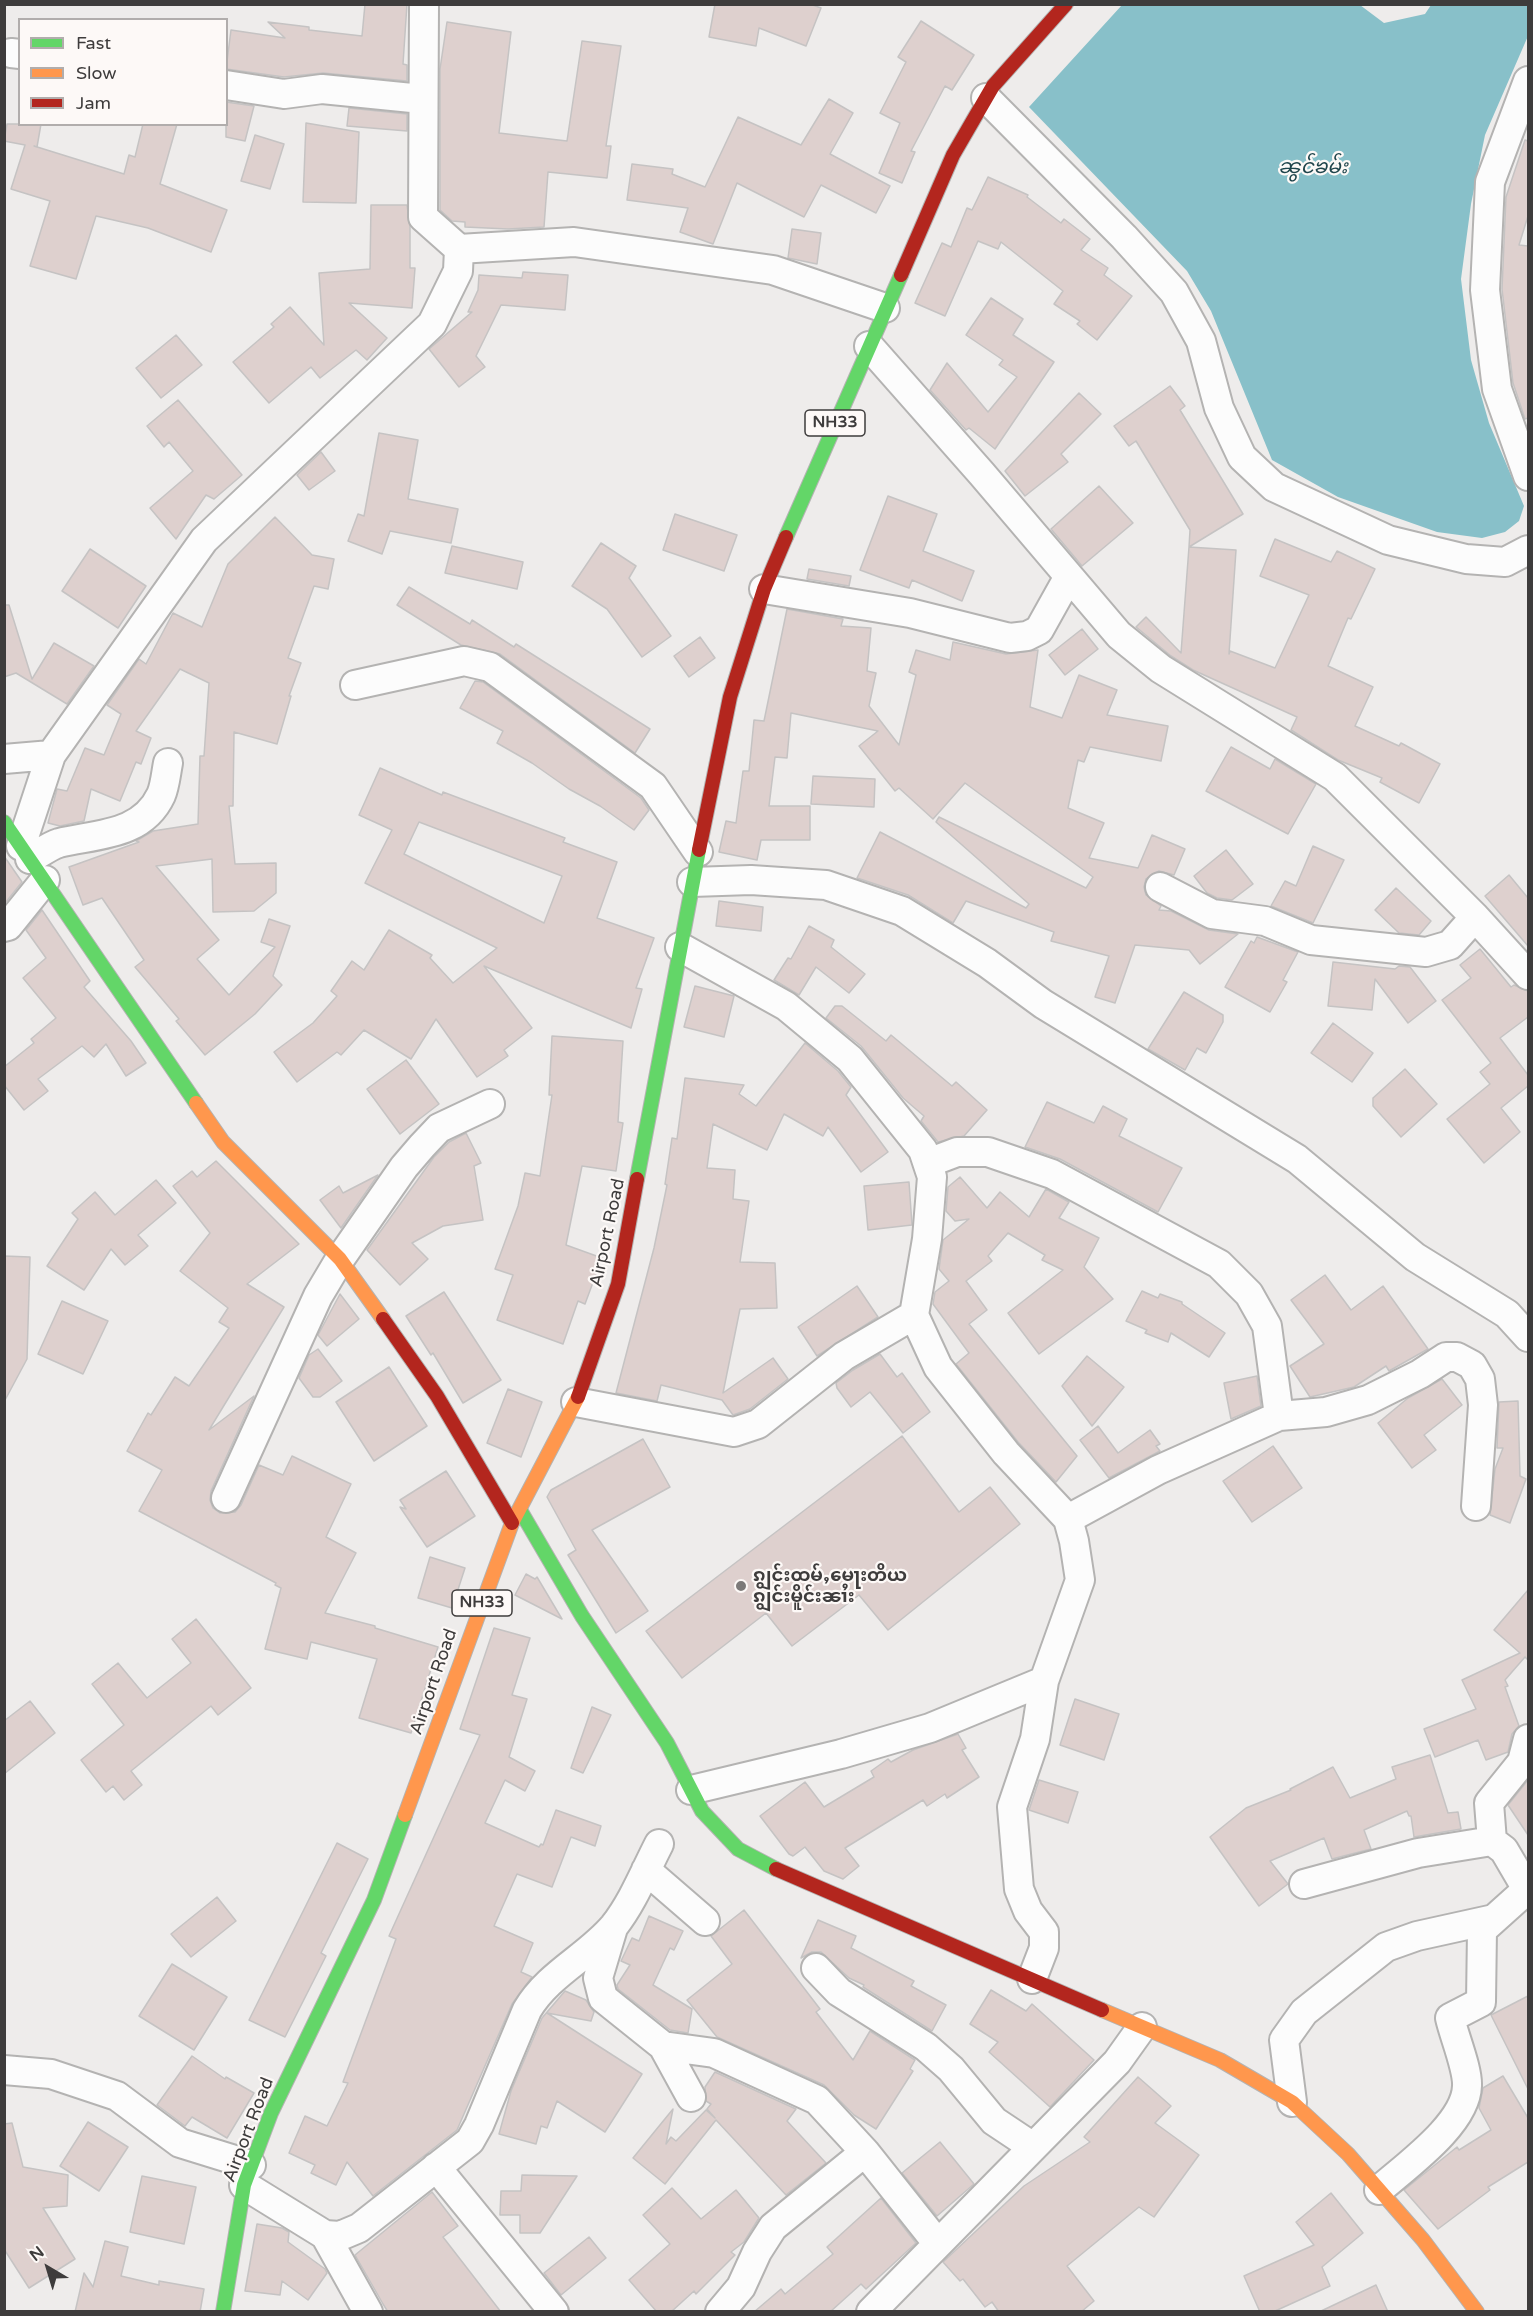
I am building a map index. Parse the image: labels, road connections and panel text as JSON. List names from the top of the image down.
{
  "streets": {
    "main road": ["NH33", "Airport Road"]
  },
  "crossings": [
    ["NH33", "Airport Road"]
  ],
  "water": ["ၼွင်ၶမ်း"],
  "places": ["ၵျွင်းထမ်ႇမေႃးတိယ ၵျွင်းမိူင်းၼၢႆး"],
  "legend": ["Fast", "Slow", "Jam"],
  "north": "top left"
}
